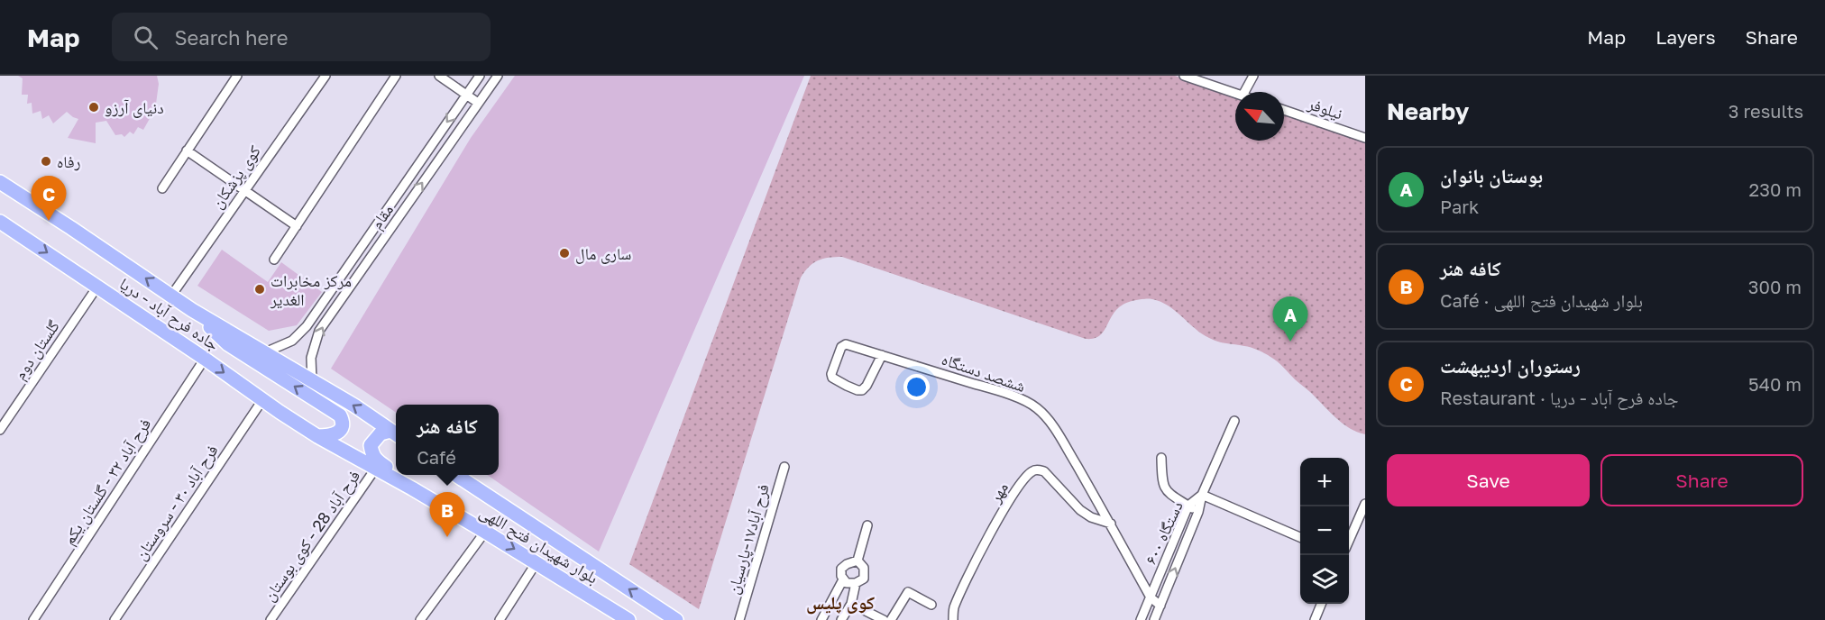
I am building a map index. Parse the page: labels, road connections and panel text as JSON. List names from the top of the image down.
{
  "streets": {
    "main road": ["جاده فرح آباد - دریا", "بلوار شهیدان فتح اللهی"],
    "street": [
      "نیلوفر",
      "کوی پزشکان",
      "مقام",
      "گلستان دوم",
      "ششصد دستگاه",
      "فرح آباد ۳۲ - گلستان یکم",
      "مهر",
      "فرح آباد ۳۰ - سروستان",
      "۶۰۰ دستگاه",
      "فرح آباد 28 - کوی بوستان",
      "فرح آباد۱۷-پارسیان"
    ]
  },
  "crossings": [
    ["کوی پزشکان", "جاده فرح آباد - دریا"],
    ["جاده فرح آباد - دریا", "گلستان دوم"],
    ["جاده فرح آباد - دریا", "فرح آباد ۳۲ - گلستان یکم"],
    ["جاده فرح آباد - دریا", "فرح آباد ۳۰ - سروستان"],
    ["جاده فرح آباد - دریا", "بلوار شهیدان فتح اللهی"],
    ["ششصد دستگاه", "مهر"],
    ["ششصد دستگاه", "۶۰۰ دستگاه"],
    ["فرح آباد 28 - کوی بوستان", "بلوار شهیدان فتح اللهی"]
  ],
  "districts": ["کوی پلیس"],
  "places": [
    "دنیای آرزو",
    "رفاه",
    "ساری مال",
    "مرکز مخابرات الغدیر"
  ],
  "north": "top left",
  "page": {
    "header": "Map",
    "search": "Search here",
    "nav": ["Map", "Layers", "Share"],
    "heading": ["Nearby", "3 results"],
    "list": [
      {
        "mark": "A",
        "name": "بوستان بانوان",
        "note": "Park",
        "value": "230 m"
      },
      {
        "mark": "B",
        "name": "کافه هنر",
        "note": "Café · بلوار شهیدان فتح اللهی",
        "value": "300 m"
      },
      {
        "mark": "C",
        "name": "رستوران اردیبهشت",
        "note": "Restaurant · جاده فرح آباد - دریا",
        "value": "540 m"
      }
    ],
    "pins": ["C", "A", "B"],
    "popup": ["کافه هنر", "Café"],
    "buttons": ["Save", "Share"],
    "map_buttons": ["+", "−"]
  }
}
